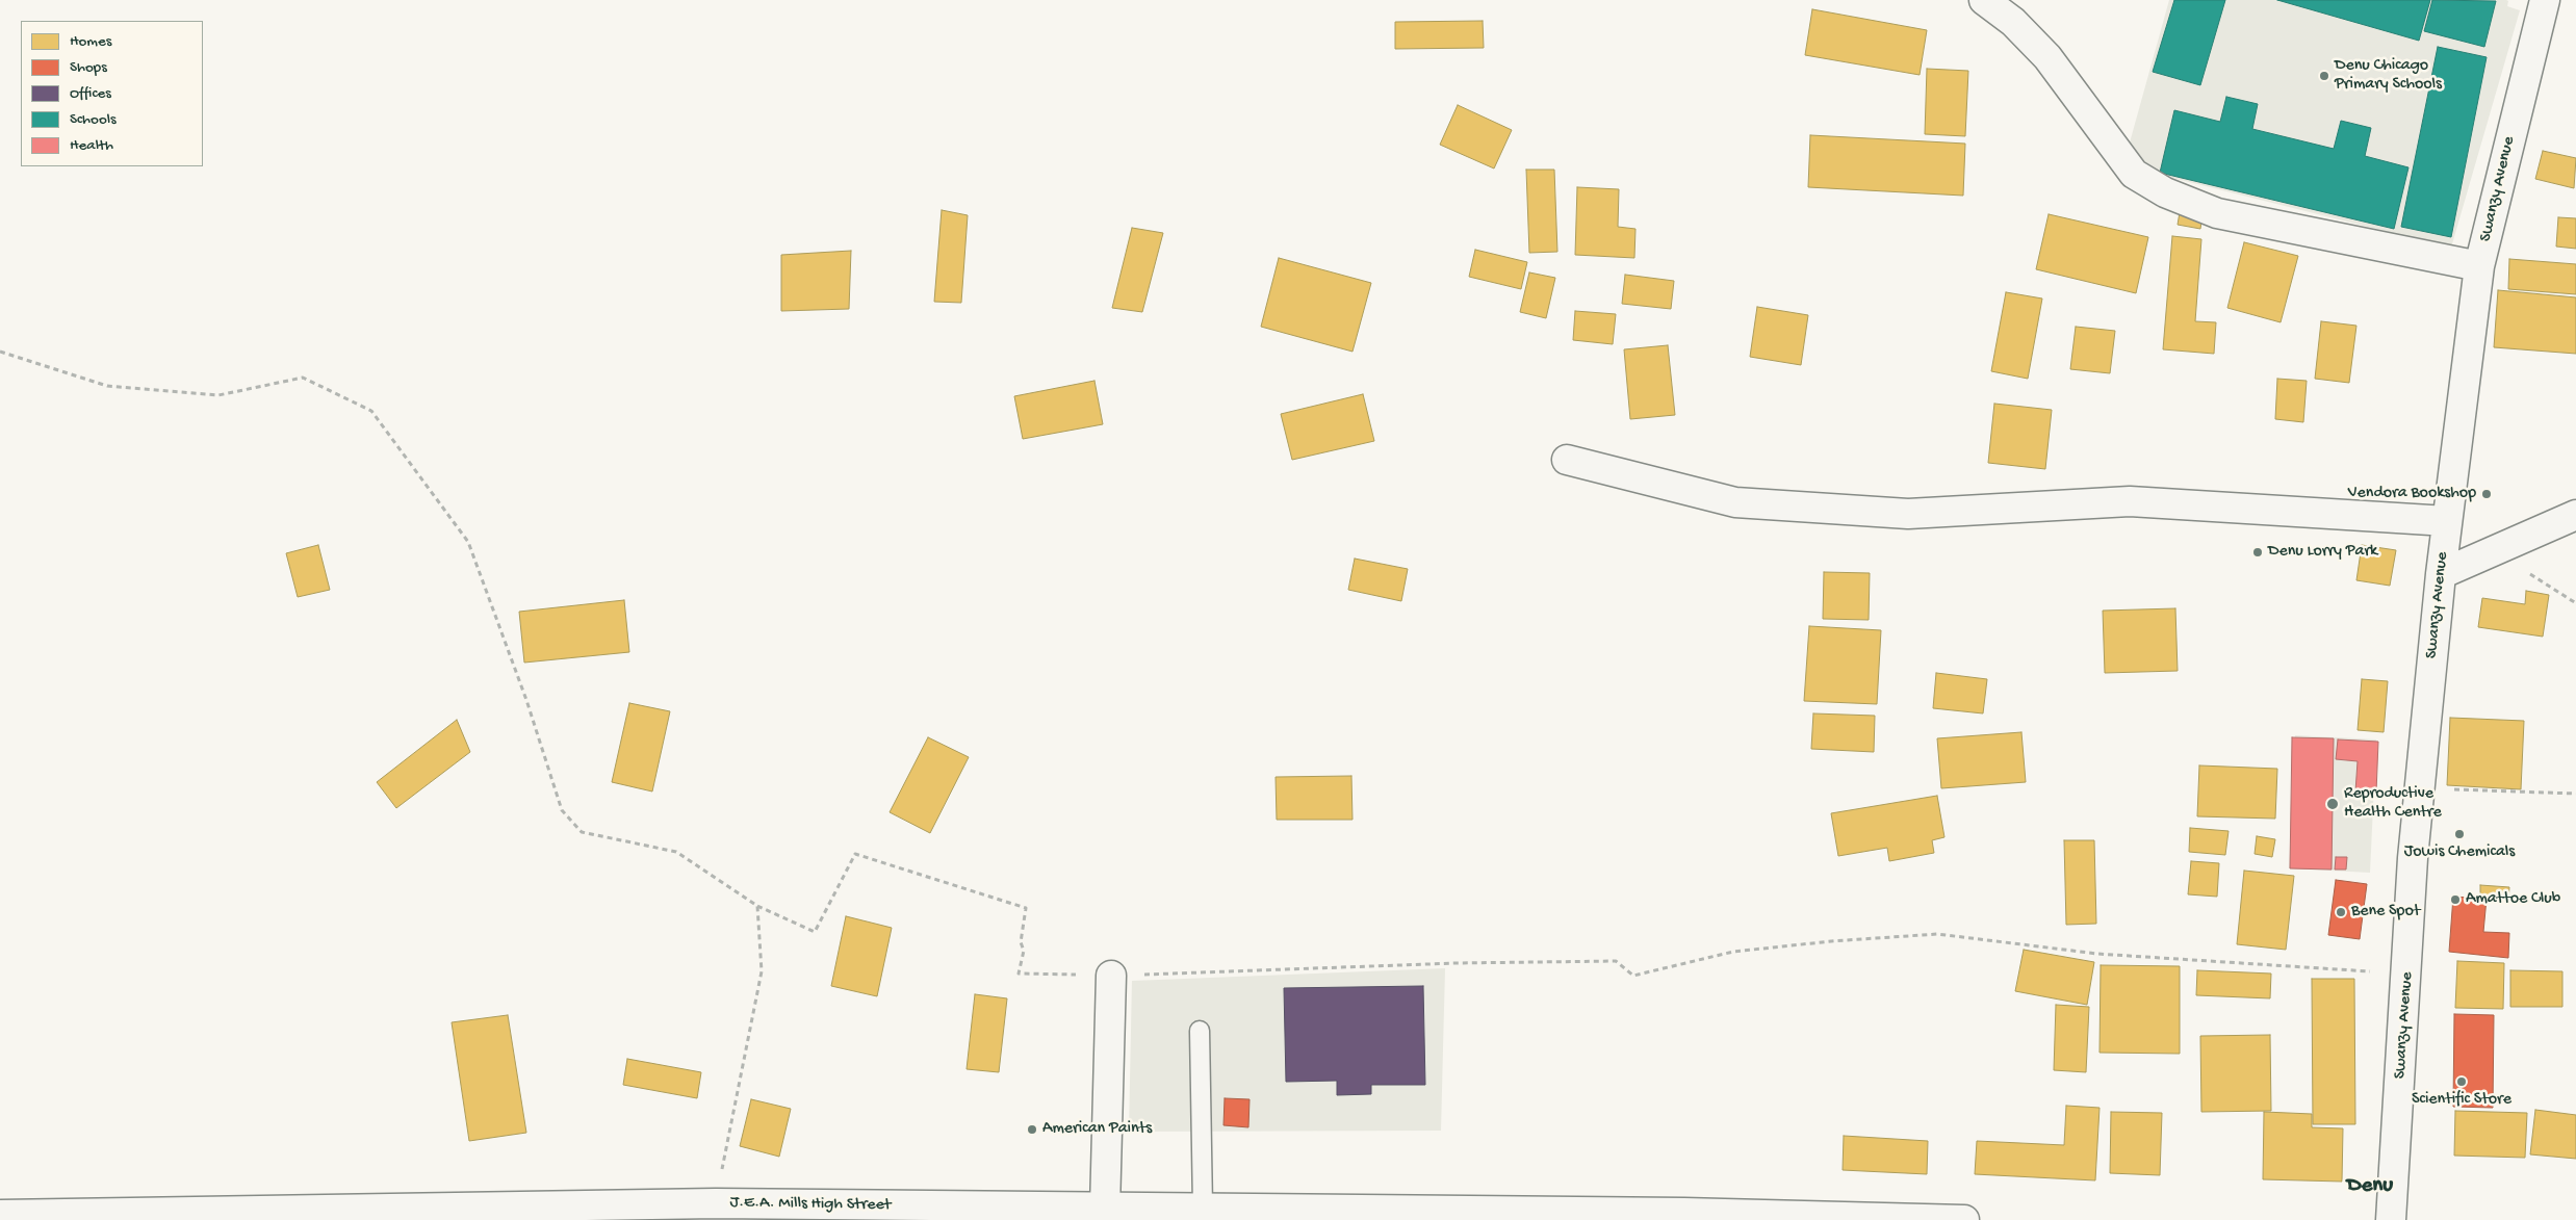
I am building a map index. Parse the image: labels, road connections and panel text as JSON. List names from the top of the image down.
{
  "streets": {
    "main road": ["Swanzy Avenue", "J.E.A. Mills High Street"]
  },
  "districts": ["Denu"],
  "places": [
    "Denu Chicago Primary Schools",
    "Vendora Bookshop",
    "Denu Lorry Park",
    "Reproductive Health Centre",
    "Jowis Chemicals",
    "Amattoe Club",
    "Bene Spot",
    "Scientific Store",
    "American Paints"
  ],
  "legend": [
    "Homes",
    "Shops",
    "Offices",
    "Schools",
    "Health"
  ]
}
